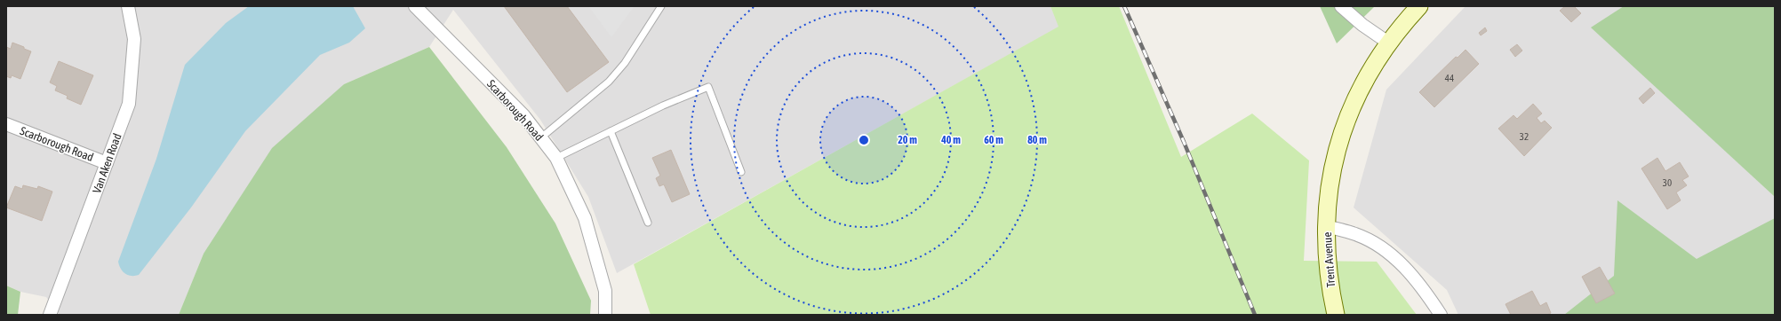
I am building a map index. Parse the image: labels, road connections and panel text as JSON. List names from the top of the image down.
{
  "streets": {
    "street": ["Scarborough Road", "Van Aken Road", "Trent Avenue"]
  },
  "crossings": [
    ["Scarborough Road", "Van Aken Road"]
  ],
  "house_numbers": ["44", "32", "30"],
  "rings": [
    "20 m",
    "40 m",
    "60 m",
    "80 m"
  ]
}
